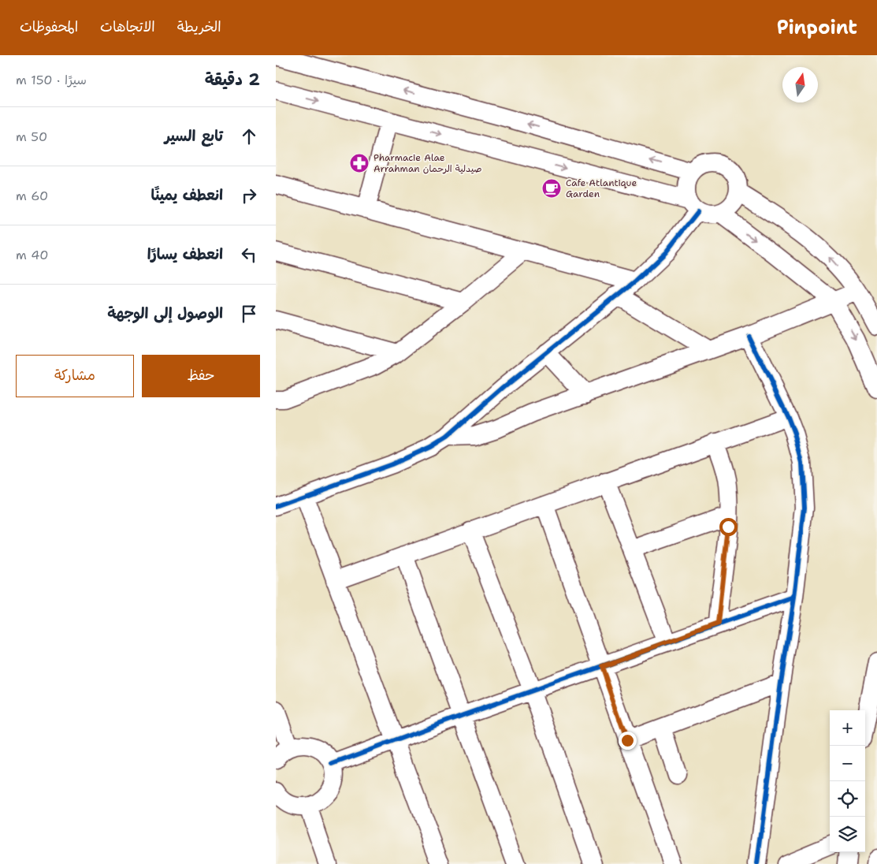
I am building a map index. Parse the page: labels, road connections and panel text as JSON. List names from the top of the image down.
{
  "places": {
    "pharmacy": ["Pharmacie Alae Arrahman صيدلية الرحمان"],
    "cafe": ["Cafe Atlantique Garden"]
  },
  "north": "top",
  "page": {
    "header": "Pinpoint",
    "nav": ["الخريطة", "الاتجاهات", "المحفوظات"],
    "heading": ["2 دقيقة", "سيرًا · 150 m"],
    "list": [
      ["تابع السير", "50 m"],
      ["انعطف يمينًا", "60 m"],
      ["انعطف يسارًا", "40 m"],
      "الوصول إلى الوجهة"
    ],
    "buttons": ["حفظ", "مشاركة"],
    "map_buttons": ["+", "−"]
  }
}
